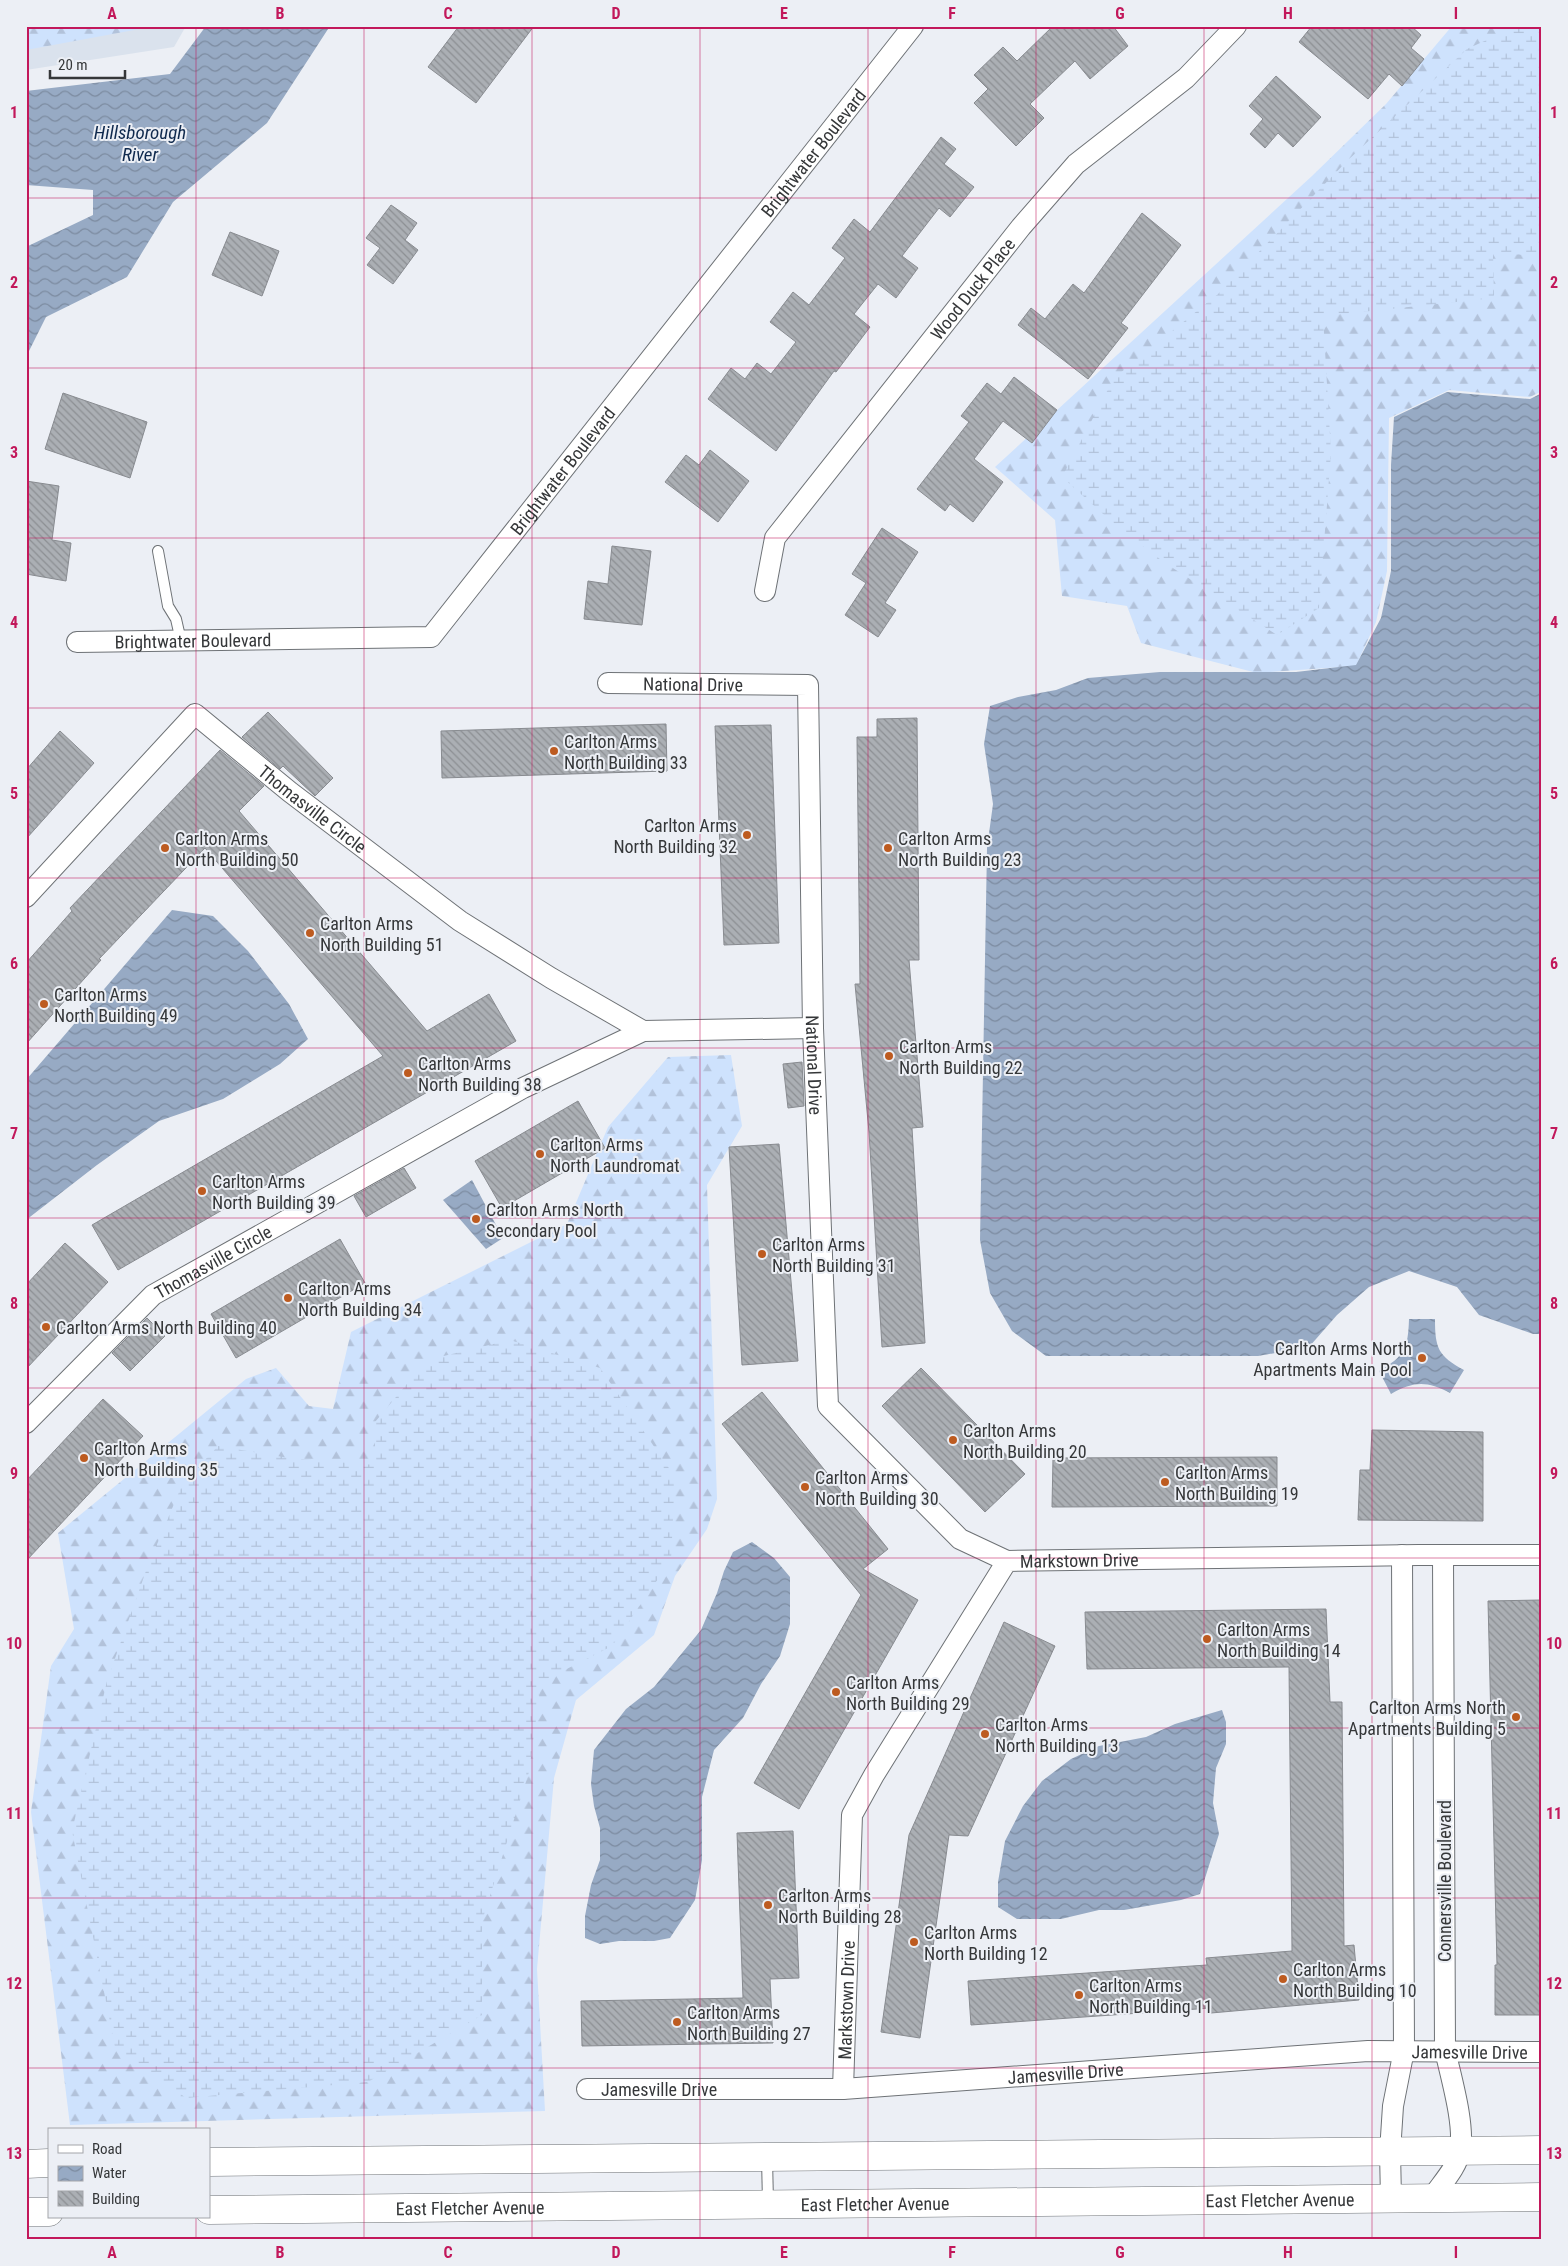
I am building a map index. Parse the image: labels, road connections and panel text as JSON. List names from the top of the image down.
{
  "streets": {
    "main road": ["East Fletcher Avenue"],
    "street": [
      "Brightwater Boulevard",
      "Wood Duck Place",
      "National Drive",
      "Thomasville Circle",
      "Markstown Drive",
      "Connersville Boulevard",
      "Jamesville Drive"
    ]
  },
  "crossings": [
    ["National Drive", "Thomasville Circle"],
    ["National Drive", "Markstown Drive"],
    ["Markstown Drive", "Connersville Boulevard"],
    ["Markstown Drive", "Jamesville Drive"],
    ["Connersville Boulevard", "Jamesville Drive"],
    ["Connersville Boulevard", "East Fletcher Avenue"]
  ],
  "water": ["Hillsborough River"],
  "places": [
    "Carlton Arms North Building 33",
    "Carlton Arms North Building 32",
    "Carlton Arms North Building 50",
    "Carlton Arms North Building 23",
    "Carlton Arms North Building 51",
    "Carlton Arms North Building 49",
    "Carlton Arms North Building 22",
    "Carlton Arms North Building 38",
    "Carlton Arms North Laundromat",
    "Carlton Arms North Building 39",
    "Carlton Arms North Secondary Pool",
    "Carlton Arms North Building 31",
    "Carlton Arms North Building 34",
    "Carlton Arms North Building 40",
    "Carlton Arms North Apartments Main Pool",
    "Carlton Arms North Building 20",
    "Carlton Arms North Building 35",
    "Carlton Arms North Building 19",
    "Carlton Arms North Building 30",
    "Carlton Arms North Building 14",
    "Carlton Arms North Building 29",
    "Carlton Arms North Apartments Building 5",
    "Carlton Arms North Building 13",
    "Carlton Arms North Building 28",
    "Carlton Arms North Building 12",
    "Carlton Arms North Building 10",
    "Carlton Arms North Building 11",
    "Carlton Arms North Building 27"
  ],
  "legend": ["Road", "Water", "Building"],
  "scale_bar": "20 m",
  "grid": {
    "columns": [
      "A",
      "B",
      "C",
      "D",
      "E",
      "F",
      "G",
      "H",
      "I"
    ],
    "rows": [
      "1",
      "2",
      "3",
      "4",
      "5",
      "6",
      "7",
      "8",
      "9",
      "10",
      "11",
      "12",
      "13"
    ]
  }
}
